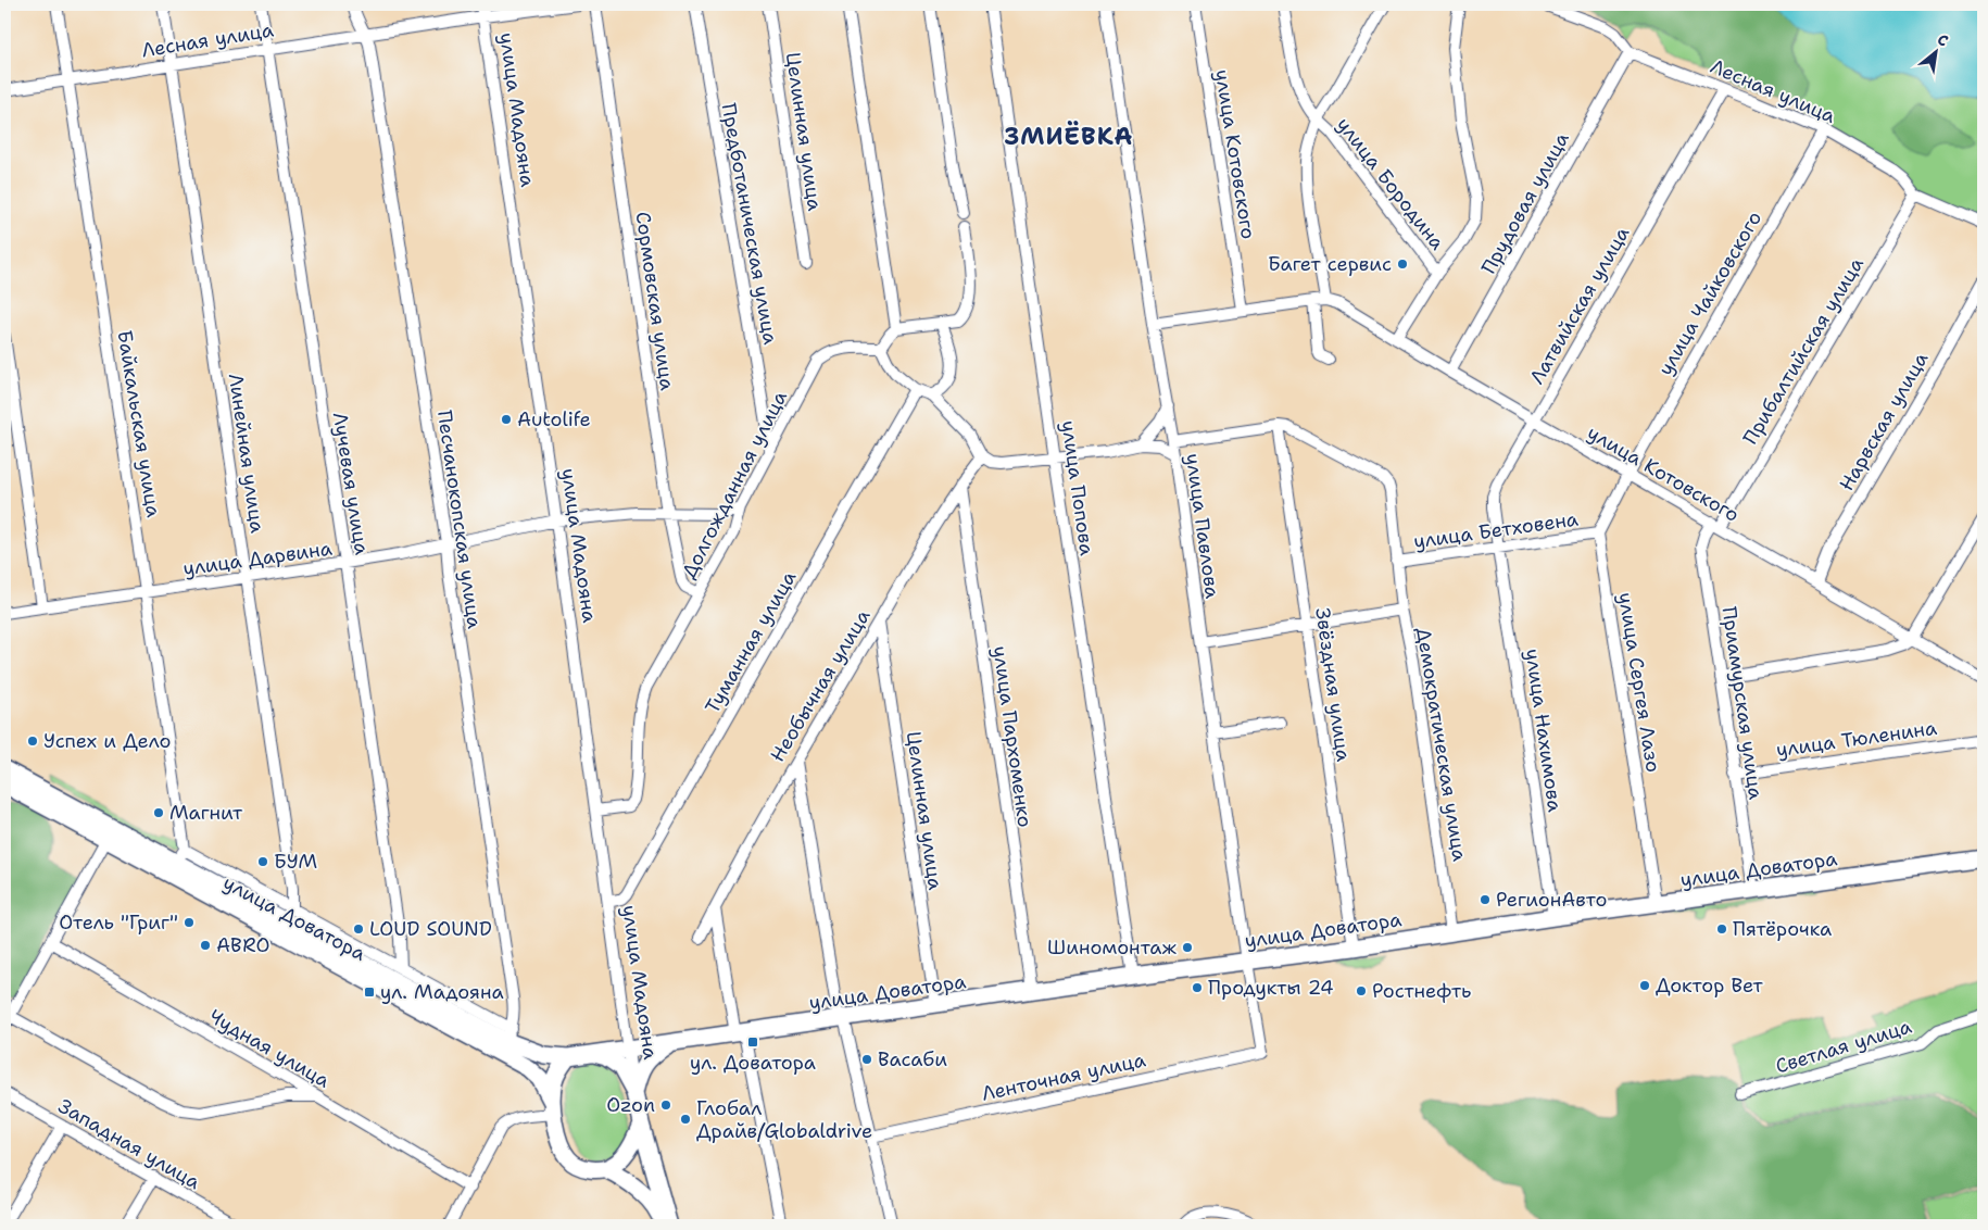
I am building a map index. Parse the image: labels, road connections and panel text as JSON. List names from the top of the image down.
{
  "streets": {
    "main road": ["улица Доватора"],
    "street": [
      "Лесная улица",
      "улица Мадояна",
      "Целинная улица",
      "улица Котовского",
      "улица Бородина",
      "Прудовая улица",
      "Предботаническая улица",
      "улица Чайковского",
      "Сормовская улица",
      "Латвийская улица",
      "Прибалтийская улица",
      "Нарвская улица",
      "Байкальская улица",
      "Линейная улица",
      "Лучевая улица",
      "Долгожданная улица",
      "улица Попова",
      "Песчанокопская улица",
      "улица Павлова",
      "улица Бетховена",
      "улица Дарвина",
      "Туманная улица",
      "улица Сергея Лазо",
      "Звёздная улица",
      "Необычная улица",
      "Приамурская улица",
      "улица Нахимова",
      "улица Пархоменко",
      "улица Тюленина",
      "Демократическая улица",
      "Светлая улица",
      "Чудная улица",
      "Ленточная улица",
      "Западная улица"
    ]
  },
  "crossings": [
    ["Лесная улица", "улица Мадояна"],
    ["Лесная улица", "Прудовая улица"],
    ["Лесная улица", "улица Чайковского"],
    ["Лесная улица", "Латвийская улица"],
    ["Лесная улица", "Прибалтийская улица"],
    ["Лесная улица", "Байкальская улица"],
    ["Лесная улица", "Линейная улица"],
    ["Лесная улица", "Лучевая улица"],
    ["Лесная улица", "Песчанокопская улица"],
    ["улица Мадояна", "Долгожданная улица"],
    ["улица Мадояна", "улица Дарвина"],
    ["улица Мадояна", "Туманная улица"],
    ["улица Мадояна", "улица Доватора"],
    ["Целинная улица", "Необычная улица"],
    ["Целинная улица", "улица Доватора"],
    ["улица Котовского", "Прудовая улица"],
    ["улица Котовского", "улица Чайковского"],
    ["улица Котовского", "Латвийская улица"],
    ["улица Котовского", "Прибалтийская улица"],
    ["улица Котовского", "Нарвская улица"],
    ["улица Котовского", "Приамурская улица"],
    ["улица Бородина", "Прудовая улица"],
    ["Предботаническая улица", "Долгожданная улица"],
    ["Сормовская улица", "Долгожданная улица"],
    ["Сормовская улица", "улица Дарвина"],
    ["Латвийская улица", "улица Бетховена"],
    ["Латвийская улица", "улица Нахимова"],
    ["Прибалтийская улица", "Приамурская улица"],
    ["Байкальская улица", "улица Дарвина"],
    ["Байкальская улица", "улица Доватора"],
    ["Линейная улица", "улица Дарвина"],
    ["Линейная улица", "улица Доватора"],
    ["Лучевая улица", "улица Дарвина"],
    ["Лучевая улица", "улица Доватора"],
    ["Долгожданная улица", "улица Дарвина"],
    ["Долгожданная улица", "Туманная улица"],
    ["улица Попова", "улица Доватора"],
    ["Песчанокопская улица", "улица Дарвина"],
    ["Песчанокопская улица", "улица Доватора"],
    ["улица Павлова", "улица Доватора"],
    ["улица Павлова", "Ленточная улица"],
    ["улица Бетховена", "улица Сергея Лазо"],
    ["улица Бетховена", "улица Нахимова"],
    ["улица Бетховена", "Демократическая улица"],
    ["улица Сергея Лазо", "улица Доватора"],
    ["Звёздная улица", "Демократическая улица"],
    ["Звёздная улица", "улица Доватора"],
    ["Необычная улица", "улица Пархоменко"],
    ["Приамурская улица", "улица Тюленина"],
    ["Приамурская улица", "улица Доватора"],
    ["улица Нахимова", "улица Доватора"],
    ["улица Пархоменко", "улица Доватора"],
    ["Демократическая улица", "улица Доватора"]
  ],
  "districts": ["ЗМИЁВКА"],
  "places": {
    "other": [
      "Багет сервис",
      "Autolife",
      "Успех и Дело",
      "Магнит",
      "БУМ",
      "РегионАвто",
      "Отель \"Григ\"",
      "LOUD SOUND",
      "Пятёрочка",
      "ABRO",
      "Шиномонтаж",
      "Доктор Вет",
      "Продукты 24",
      "Ростнефть",
      "Васаби",
      "Ozon",
      "Глобал Драйв/Globaldrive"
    ],
    "transit": ["ул. Мадояна", "ул. Доватора"]
  },
  "north": "top right"
}
